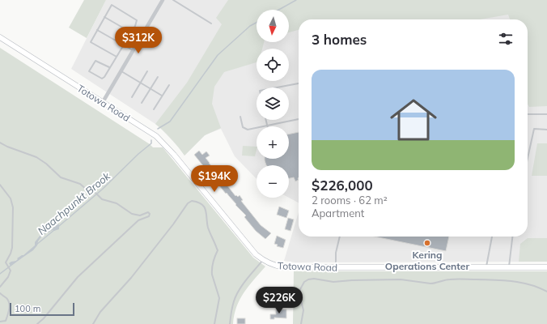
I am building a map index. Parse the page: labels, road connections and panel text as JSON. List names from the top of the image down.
{
  "streets": {
    "main road": ["Totowa Road"]
  },
  "water": ["Naachpunkt Brook"],
  "places": ["Kering Operations Center"],
  "scale_bar": "100 m",
  "north": "bottom",
  "page": {
    "map_buttons": ["+", "−"],
    "heading": "3 homes",
    "price": ["$312K", "$194K", "$226K"],
    "list": [
      {
        "name": "$226,000",
        "note": "2 rooms · 62 m² · Apartment"
      }
    ],
    "scale": "100 m"
  }
}
